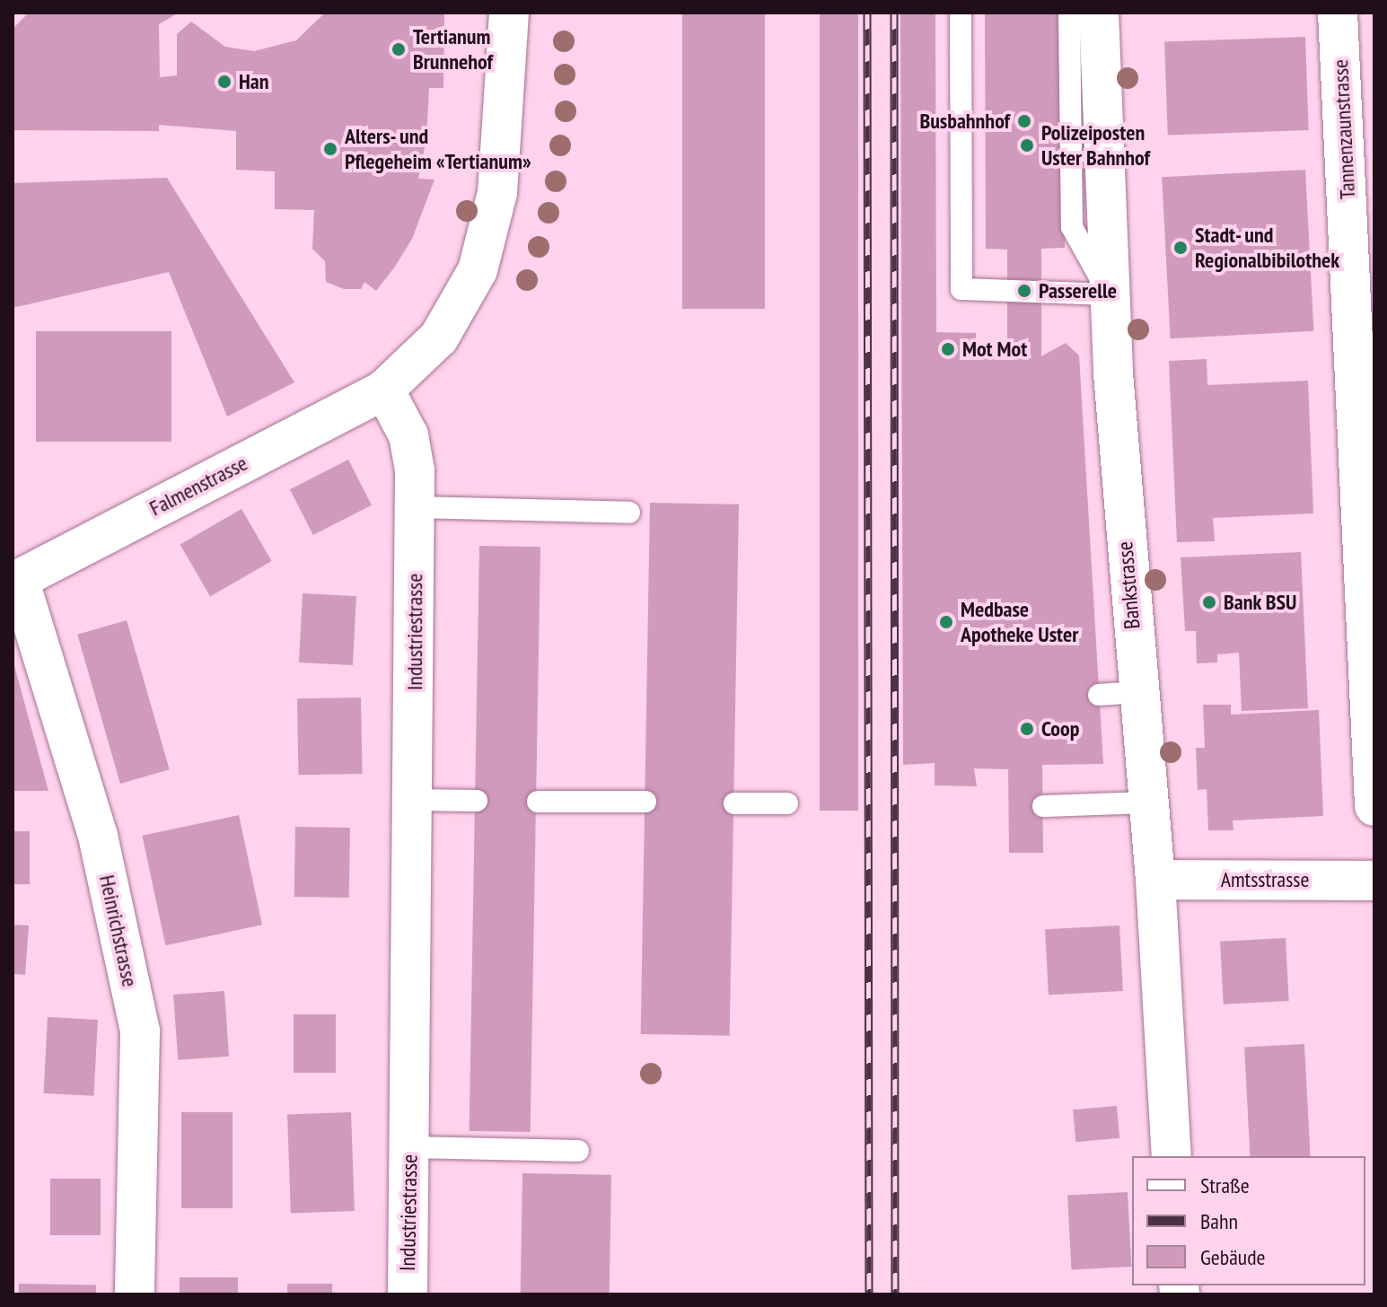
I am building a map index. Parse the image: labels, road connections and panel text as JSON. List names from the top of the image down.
{
  "streets": {
    "street": [
      "Tannenzaunstrasse",
      "Falmenstrasse",
      "Bankstrasse",
      "Industriestrasse",
      "Amtsstrasse",
      "Heinrichstrasse"
    ]
  },
  "crossings": [
    ["Falmenstrasse", "Industriestrasse"],
    ["Falmenstrasse", "Heinrichstrasse"],
    ["Bankstrasse", "Amtsstrasse"]
  ],
  "places": [
    "Tertianum Brunnehof",
    "Han",
    "Busbahnhof",
    "Polizeiposten Uster Bahnhof",
    "Alters- und Pflegeheim «Tertianum»",
    "Stadt- und Regionalbibilothek",
    "Passerelle",
    "Mot Mot",
    "Bank BSU",
    "Medbase Apotheke Uster",
    "Coop"
  ],
  "legend": ["Straße", "Bahn", "Gebäude"]
}
